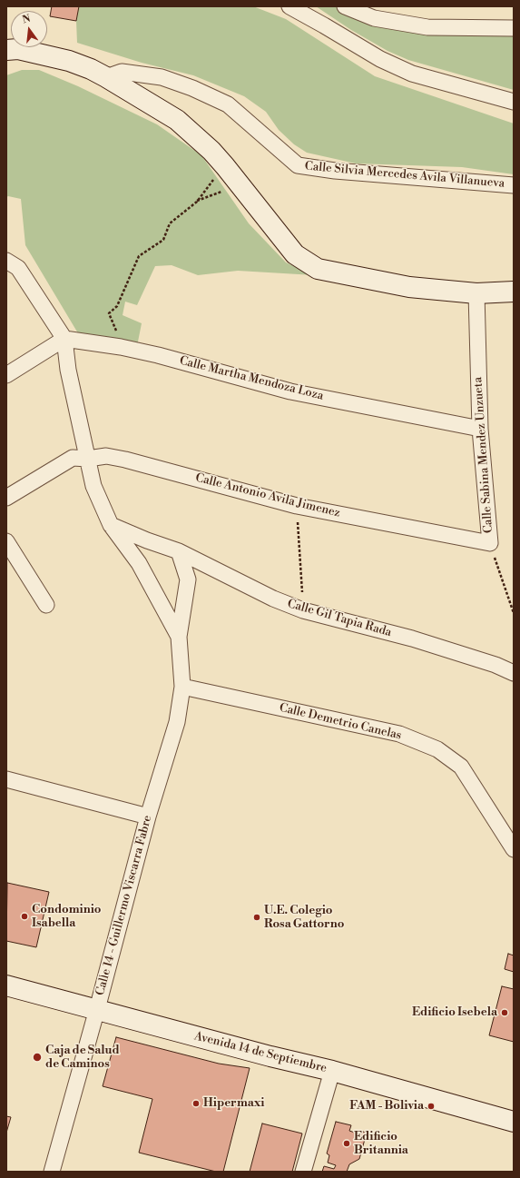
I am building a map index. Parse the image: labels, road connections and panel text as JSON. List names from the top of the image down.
{
  "streets": {
    "main road": ["Avenida 14 de Septiembre"],
    "street": [
      "Calle Silvia Mercedes Avila Villanueva",
      "Calle Martha Mendoza Loza",
      "Calle Sabina Mendez Unzueta",
      "Calle Antonio Avila Jimenez",
      "Calle Gil Tapia Rada",
      "Calle Demetrio Canelas",
      "Calle 14 - Guillermo Viscarra Fabre"
    ]
  },
  "crossings": [
    ["Calle Martha Mendoza Loza", "Calle Sabina Mendez Unzueta"],
    ["Calle Martha Mendoza Loza", "Calle 14 - Guillermo Viscarra Fabre"],
    ["Calle Sabina Mendez Unzueta", "Calle Antonio Avila Jimenez"],
    ["Calle Antonio Avila Jimenez", "Calle 14 - Guillermo Viscarra Fabre"],
    ["Calle Gil Tapia Rada", "Calle 14 - Guillermo Viscarra Fabre"],
    ["Calle Demetrio Canelas", "Calle 14 - Guillermo Viscarra Fabre"],
    ["Calle 14 - Guillermo Viscarra Fabre", "Avenida 14 de Septiembre"]
  ],
  "places": [
    "Condominio Isabella",
    "U.E. Colegio Rosa Gattorno",
    "Edificio Isebela",
    "Caja de Salud de Caminos",
    "Hipermaxi",
    "FAM - Bolivia",
    "Edificio Britannia"
  ],
  "north": "top"
}
